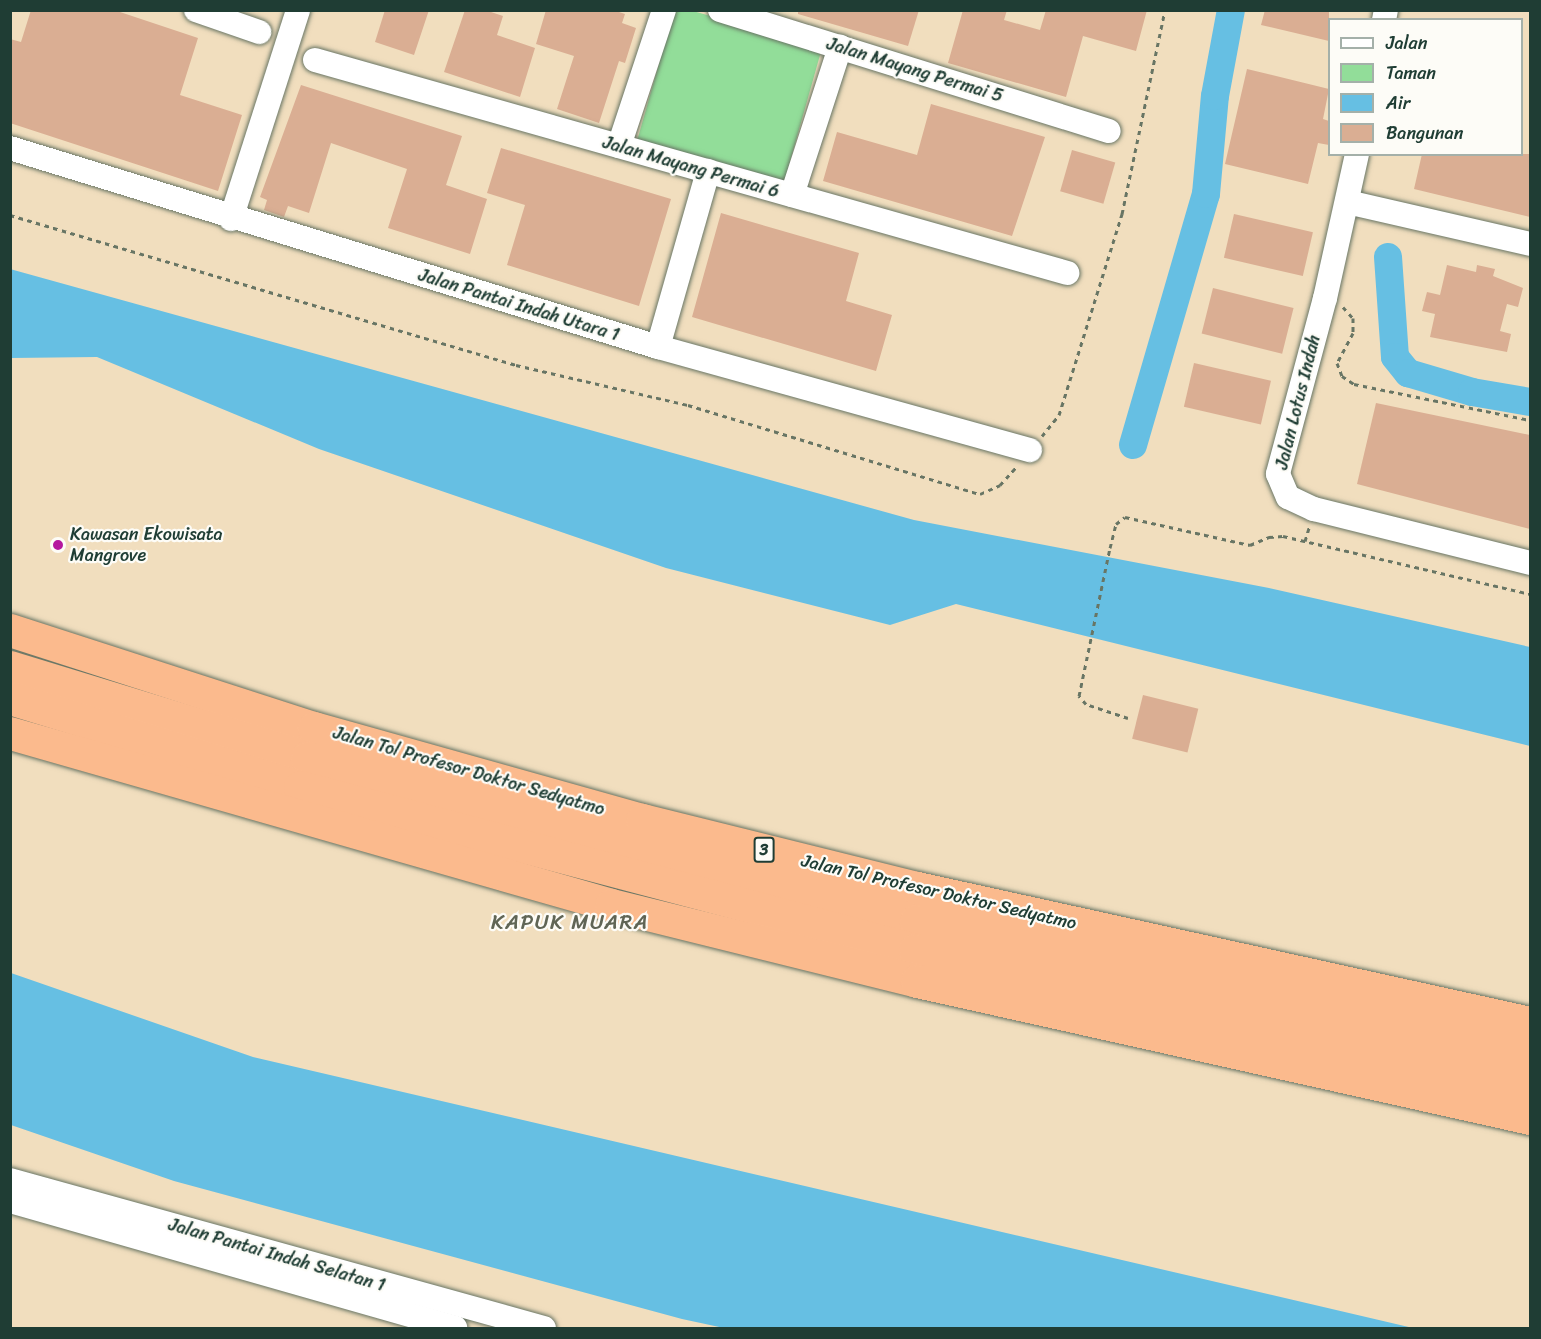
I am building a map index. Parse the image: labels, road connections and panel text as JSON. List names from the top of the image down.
{
  "streets": {
    "highway": ["Jalan Tol Profesor Doktor Sedyatmo", "3"],
    "street": [
      "Jalan Mayang Permai 5",
      "Jalan Mayang Permai 6",
      "Jalan Pantai Indah Utara 1",
      "Jalan Lotus Indah",
      "Jalan Pantai Indah Selatan 1"
    ]
  },
  "districts": ["KAPUK MUARA"],
  "places": ["Kawasan Ekowisata Mangrove"],
  "legend": [
    "Jalan",
    "Taman",
    "Air",
    "Bangunan"
  ]
}
